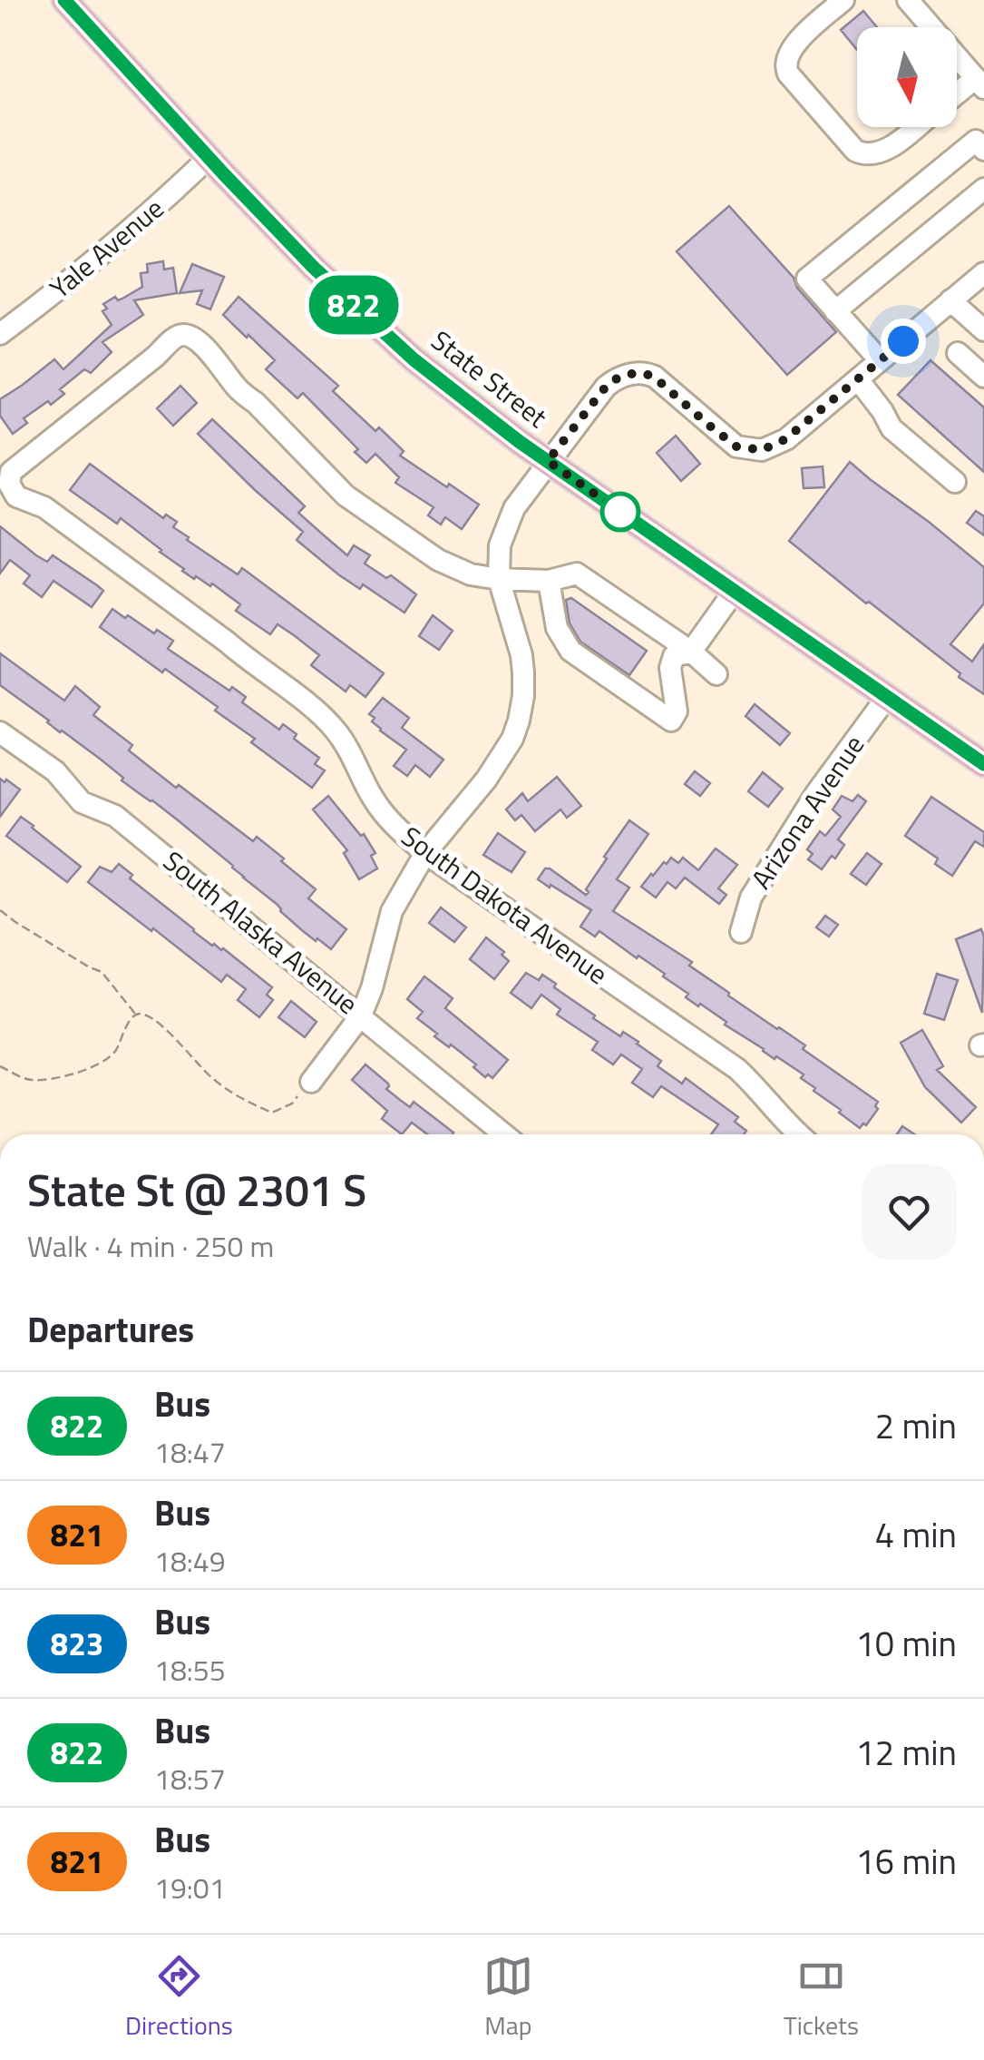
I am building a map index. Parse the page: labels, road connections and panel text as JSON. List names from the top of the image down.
{
  "streets": {
    "main road": ["State Street"],
    "street": [
      "Yale Avenue",
      "Arizona Avenue",
      "South Dakota Avenue",
      "South Alaska Avenue"
    ]
  },
  "crossings": [
    ["Yale Avenue", "State Street"],
    ["State Street", "Arizona Avenue"]
  ],
  "lines": ["bus line 822"],
  "north": "bottom",
  "page": {
    "on_map": "822",
    "heading": [
      ["State St @ 2301 S", "Walk · 4 min · 250 m"],
      "Departures"
    ],
    "list": [
      {
        "mark": "822",
        "name": "Bus",
        "note": "18:47",
        "value": "2 min"
      },
      {
        "mark": "821",
        "name": "Bus",
        "note": "18:49",
        "value": "4 min"
      },
      {
        "mark": "823",
        "name": "Bus",
        "note": "18:55",
        "value": "10 min"
      },
      {
        "mark": "822",
        "name": "Bus",
        "note": "18:57",
        "value": "12 min"
      },
      {
        "mark": "821",
        "name": "Bus",
        "note": "19:01",
        "value": "16 min"
      }
    ],
    "tabs": ["Directions", "Map", "Tickets"]
  }
}
